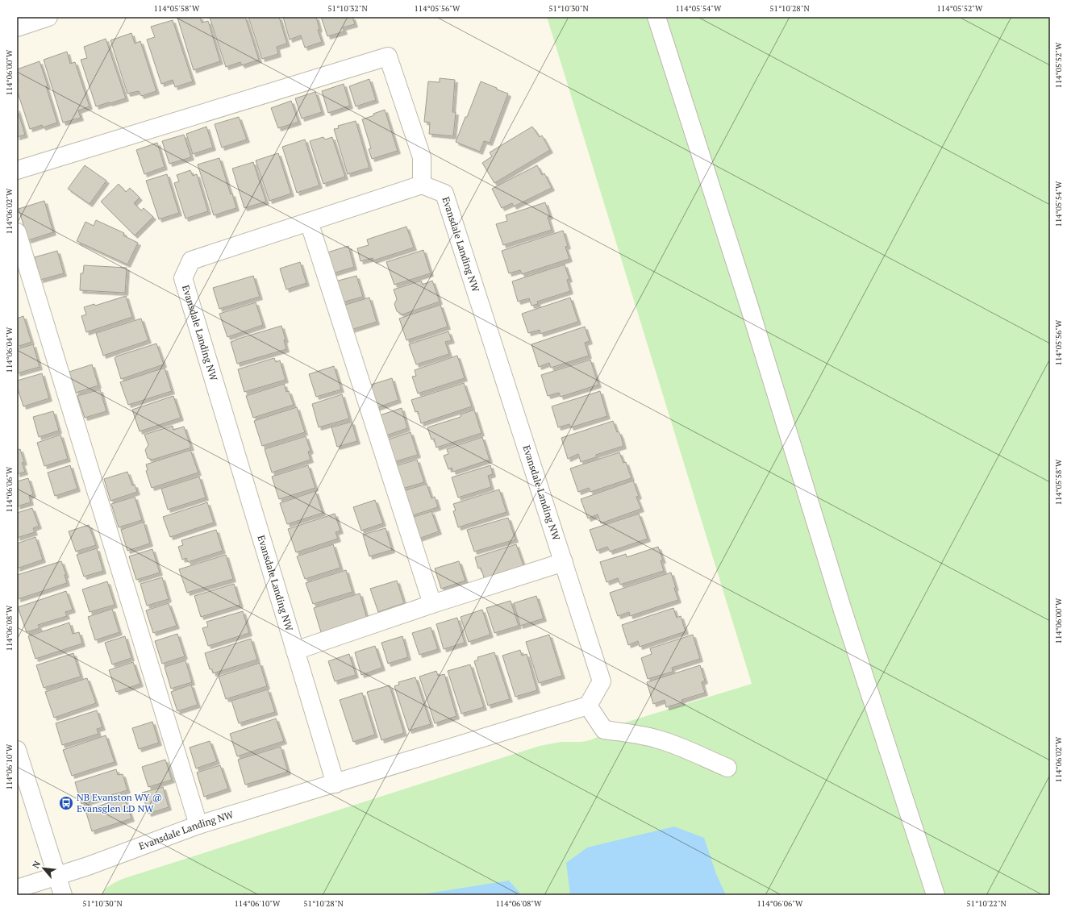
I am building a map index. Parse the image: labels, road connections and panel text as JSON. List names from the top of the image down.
{
  "streets": {
    "street": ["Evansdale Landing NW"]
  },
  "places": {
    "bus stop": ["NB Evanston WY @ Evansglen LD NW"]
  },
  "north": "top left",
  "coordinates": [
    "114°05'58\"W",
    "51°10'32\"N",
    "114°05'56\"W",
    "51°10'30\"N",
    "114°05'54\"W",
    "51°10'28\"N",
    "114°05'52\"W",
    "114°06'00\"W",
    "114°06'02\"W",
    "114°06'04\"W",
    "114°06'06\"W",
    "114°06'08\"W",
    "114°06'10\"W",
    "51°10'22\"N"
  ]
}
